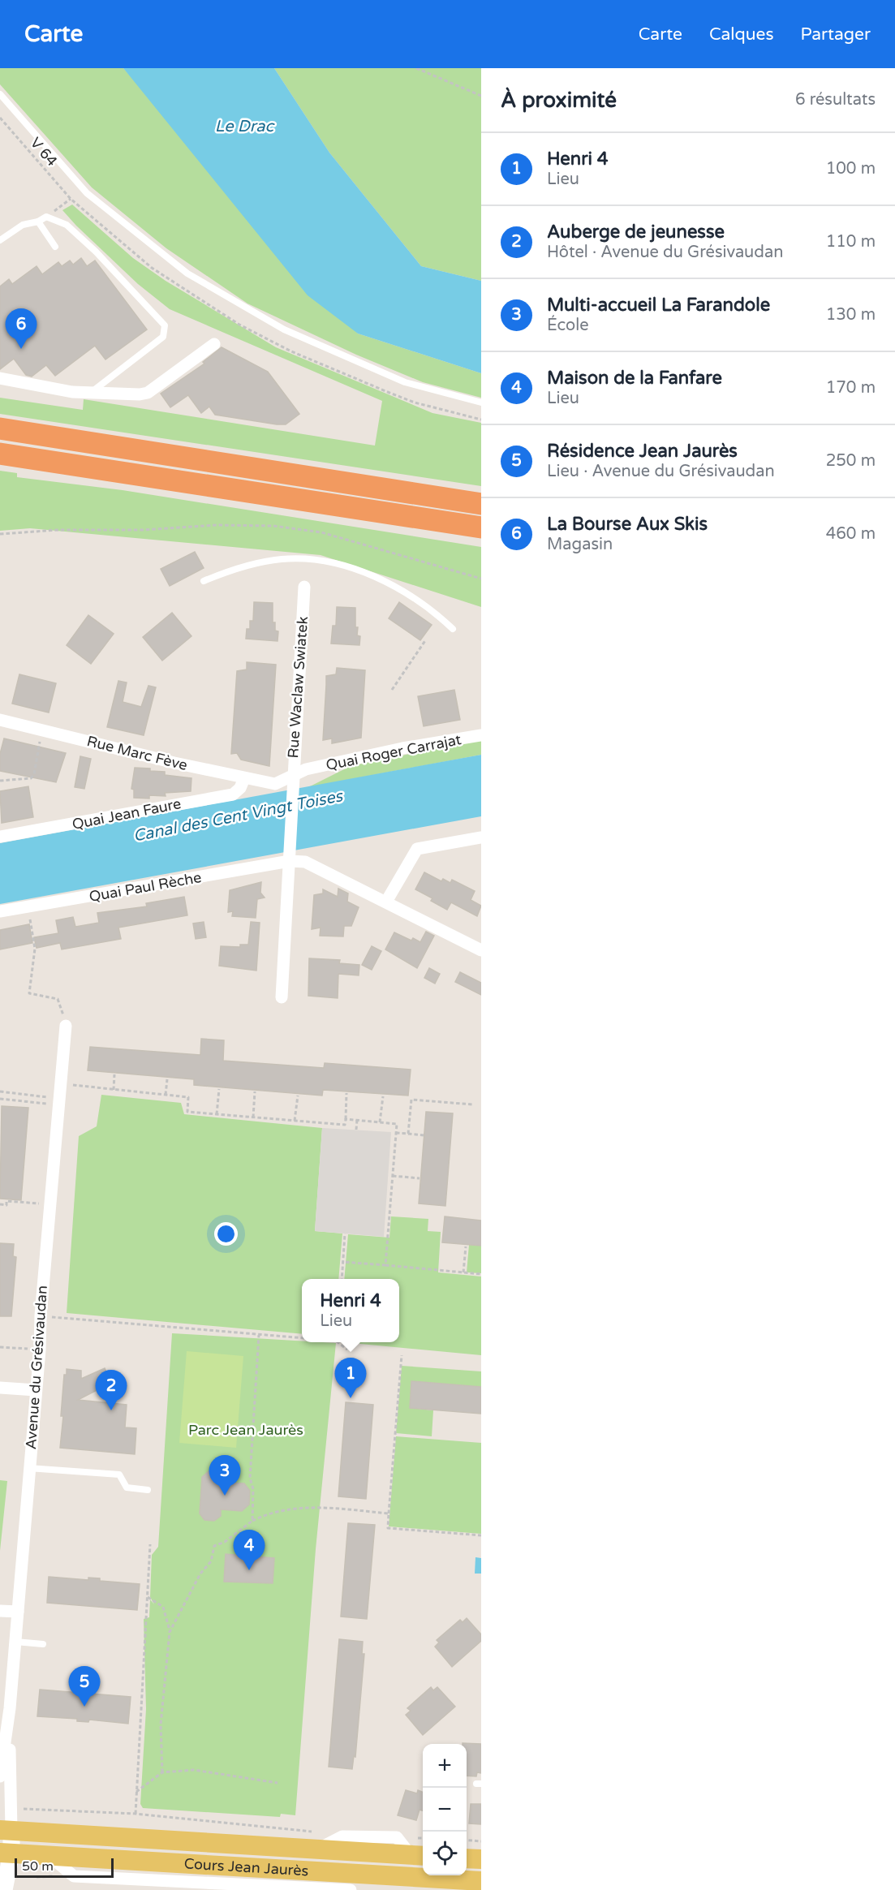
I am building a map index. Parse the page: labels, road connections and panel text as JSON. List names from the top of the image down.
{
  "streets": {
    "main road": ["Cours Jean Jaurès"],
    "street": [
      "Rue Waclaw Swiatek",
      "Quai Roger Carrajat",
      "Rue Marc Fève",
      "Quai Jean Faure",
      "Quai Paul Rèche",
      "Avenue du Grésivaudan"
    ],
    "path": ["V 64"]
  },
  "crossings": [
    ["Rue Waclaw Swiatek", "Quai Roger Carrajat"],
    ["Rue Waclaw Swiatek", "Quai Paul Rèche"],
    ["Quai Roger Carrajat", "Rue Marc Fève"],
    ["Rue Marc Fève", "Quai Jean Faure"],
    ["Avenue du Grésivaudan", "Cours Jean Jaurès"]
  ],
  "water": ["Le Drac", "Canal des Cent Vingt Toises"],
  "parks": ["Parc Jean Jaurès"],
  "scale_bar": "50 m",
  "page": {
    "header": "Carte",
    "nav": ["Carte", "Calques", "Partager"],
    "heading": ["À proximité", "6 résultats"],
    "list": [
      {
        "mark": "1",
        "name": "Henri 4",
        "note": "Lieu",
        "value": "100 m"
      },
      {
        "mark": "2",
        "name": "Auberge de jeunesse",
        "note": "Hôtel · Avenue du Grésivaudan",
        "value": "110 m"
      },
      {
        "mark": "3",
        "name": "Multi-accueil La Farandole",
        "note": "École",
        "value": "130 m"
      },
      {
        "mark": "4",
        "name": "Maison de la Fanfare",
        "note": "Lieu",
        "value": "170 m"
      },
      {
        "mark": "5",
        "name": "Résidence Jean Jaurès",
        "note": "Lieu · Avenue du Grésivaudan",
        "value": "250 m"
      },
      {
        "mark": "6",
        "name": "La Bourse Aux Skis",
        "note": "Magasin",
        "value": "460 m"
      }
    ],
    "pins": [
      "6",
      "1",
      "2",
      "3",
      "4",
      "5"
    ],
    "popup": ["Henri 4", "Lieu"],
    "map_buttons": ["+", "−"],
    "scale": "50 m"
  }
}
